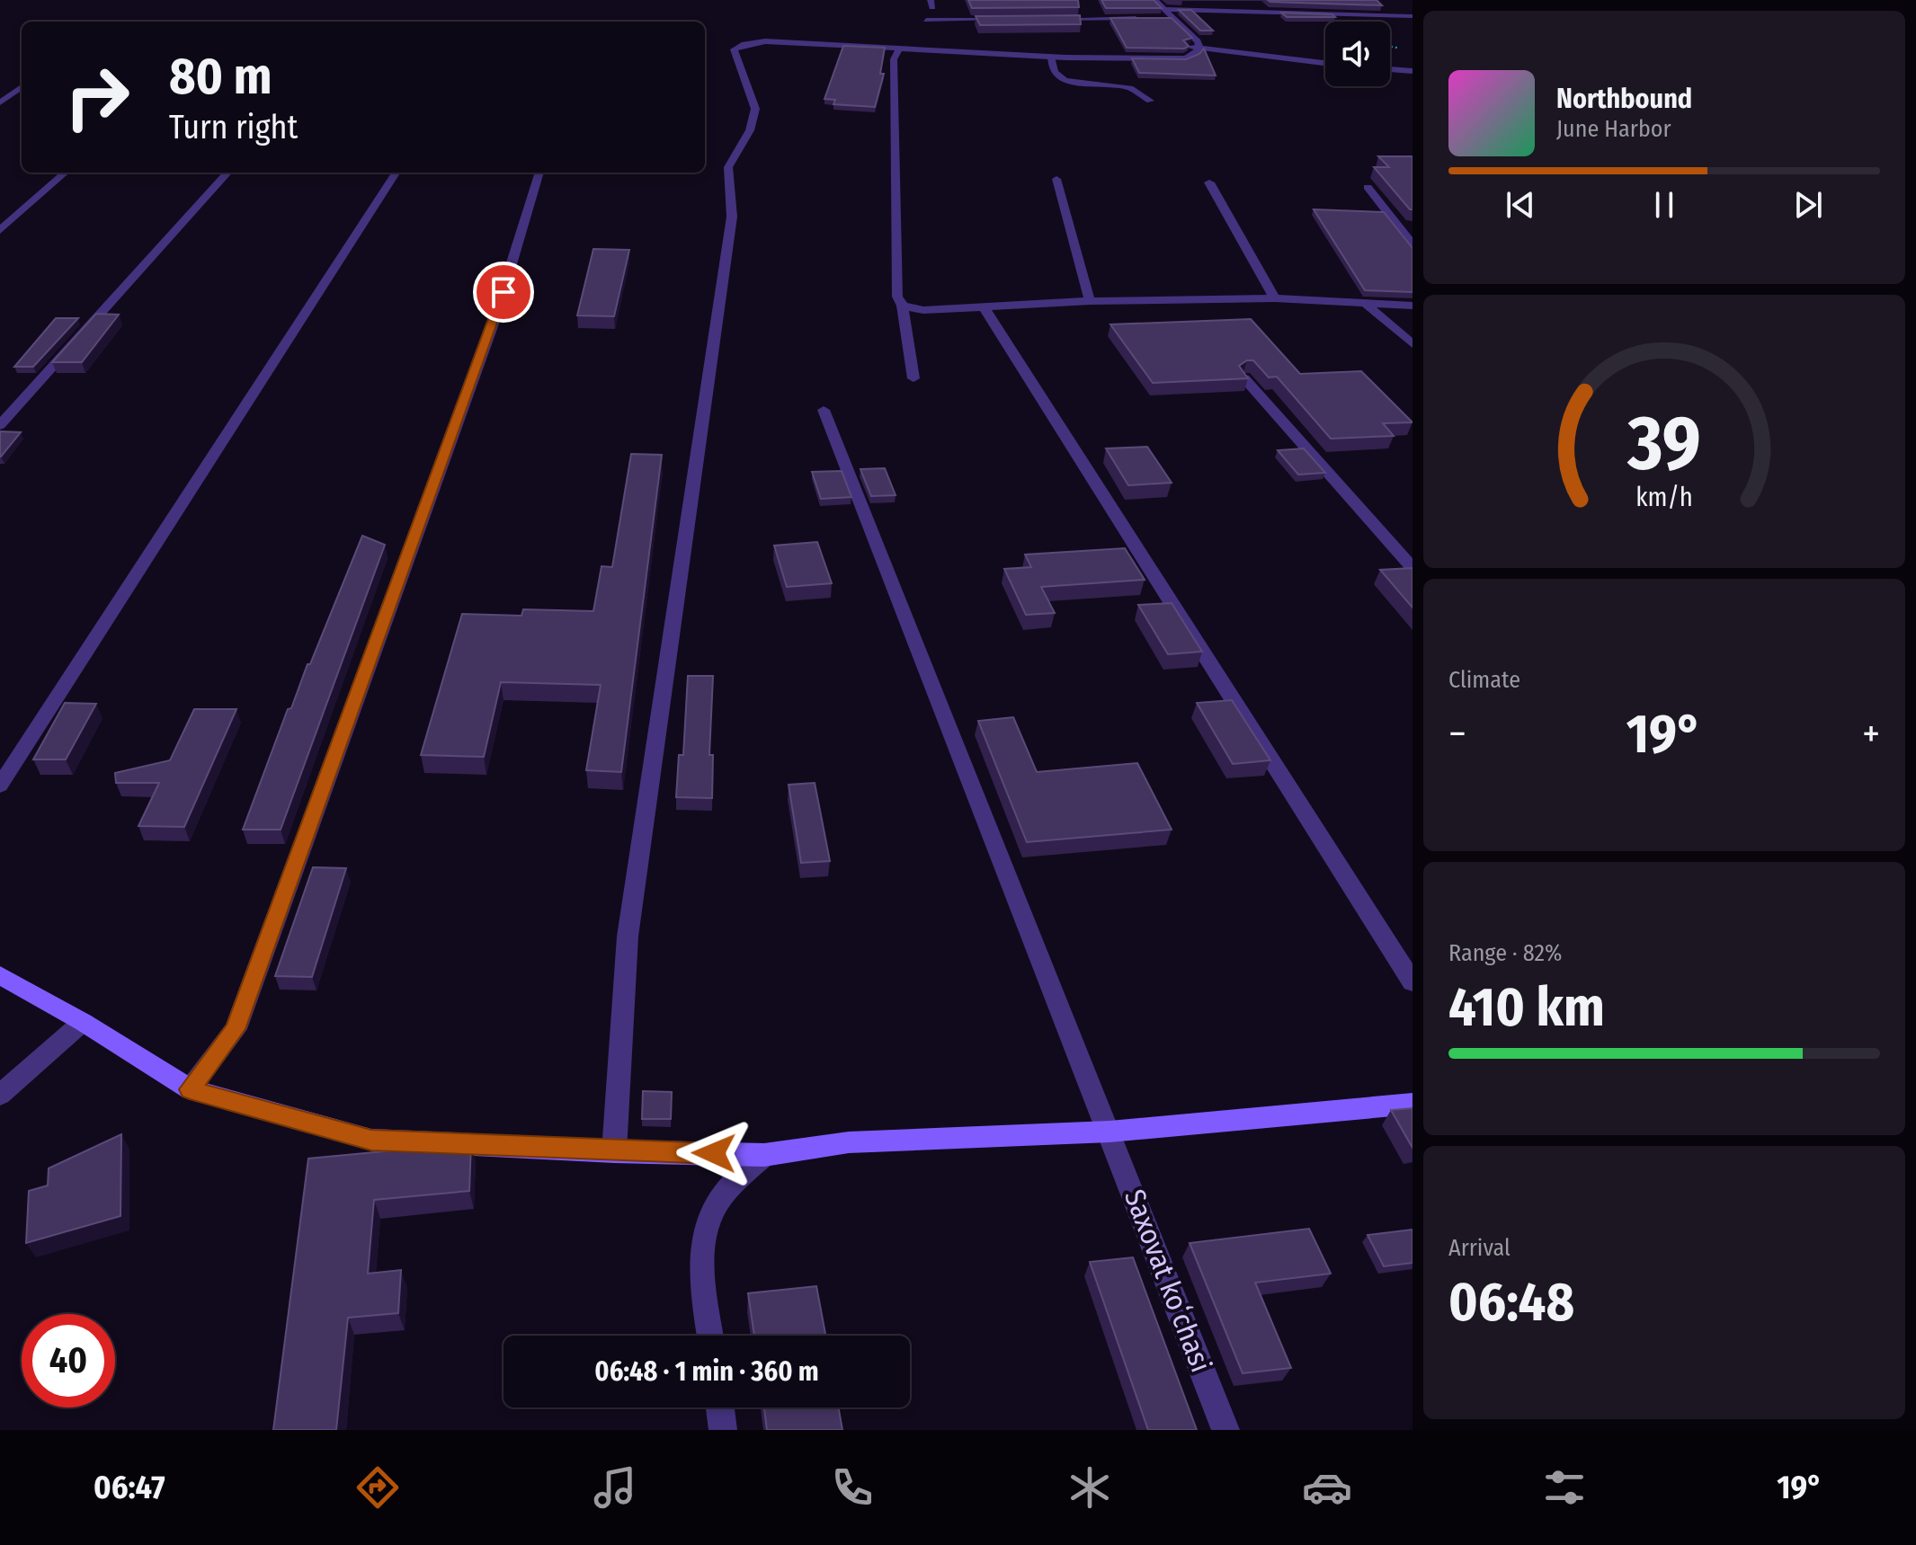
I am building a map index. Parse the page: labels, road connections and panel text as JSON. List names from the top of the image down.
{
  "streets": {
    "street": ["Saxovat koʻchasi"]
  },
  "page": {
    "turn": ["80 m", "Turn right"],
    "song": ["Northbound", "June Harbor"],
    "tile": [
      "Climate",
      ["Range · 82%", "410 km"],
      ["Arrival", "06:48"]
    ],
    "heat": ["−", "19°", "+"],
    "limit": "40",
    "trip": "06:48 · 1 min · 360 m",
    "tabs": ["06:47", "19°"],
    "gauge": ["39", "km/h"]
  }
}
